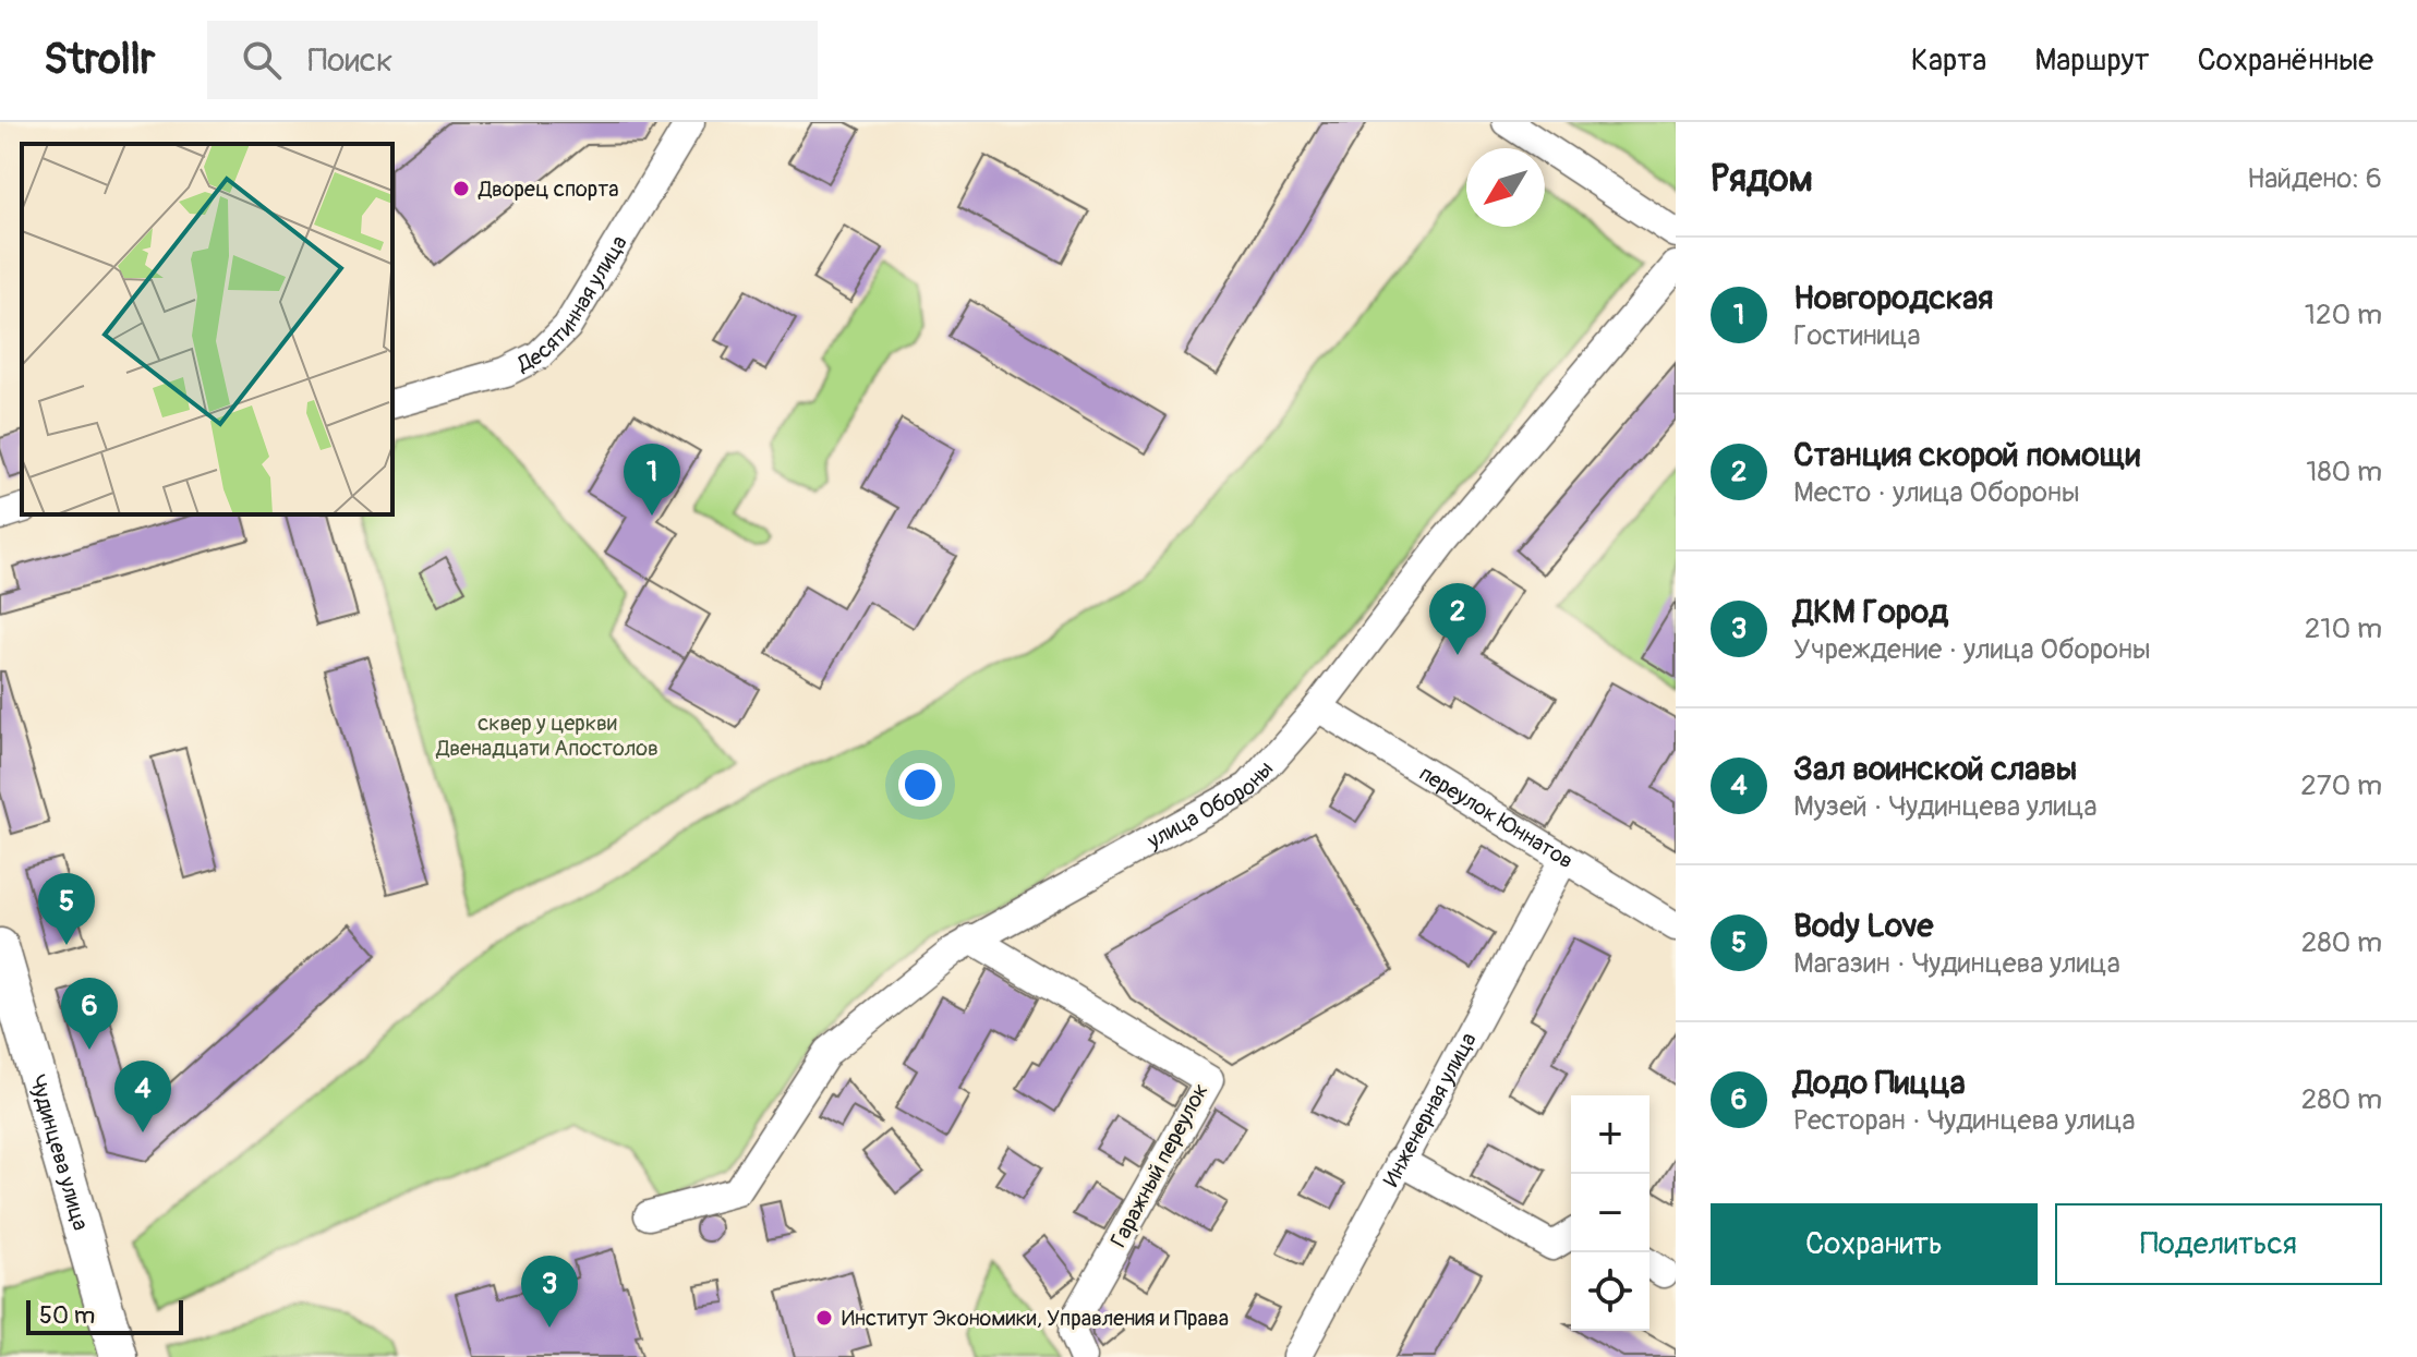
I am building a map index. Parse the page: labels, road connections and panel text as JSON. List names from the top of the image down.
{
  "streets": {
    "main road": ["Чудинцева улица"],
    "street": [
      "Десятинная улица",
      "улица Обороны",
      "переулок Юннатов",
      "Инженерная улица",
      "Гаражный переулок"
    ]
  },
  "crossings": [
    ["улица Обороны", "переулок Юннатов"],
    ["улица Обороны", "Гаражный переулок"],
    ["переулок Юннатов", "Инженерная улица"]
  ],
  "parks": ["сквер у церкви Двенадцати Апостолов"],
  "places": ["Дворец спорта", "Институт Экономики, Управления и Права"],
  "scale_bar": "50 m",
  "north": "bottom left",
  "page": {
    "header": "Strollr",
    "search": "Поиск",
    "nav": ["Карта", "Маршрут", "Сохранённые"],
    "heading": ["Рядом", "Найдено: 6"],
    "list": [
      {
        "mark": "1",
        "name": "Новгородская",
        "note": "Гостиница",
        "value": "120 m"
      },
      {
        "mark": "2",
        "name": "Станция скорой помощи",
        "note": "Место · улица Обороны",
        "value": "180 m"
      },
      {
        "mark": "3",
        "name": "ДКМ Город",
        "note": "Учреждение · улица Обороны",
        "value": "210 m"
      },
      {
        "mark": "4",
        "name": "Зал воинской славы",
        "note": "Музей · Чудинцева улица",
        "value": "270 m"
      },
      {
        "mark": "5",
        "name": "Body Love",
        "note": "Магазин · Чудинцева улица",
        "value": "280 m"
      },
      {
        "mark": "6",
        "name": "Додо Пицца",
        "note": "Ресторан · Чудинцева улица",
        "value": "280 m"
      }
    ],
    "pins": [
      "1",
      "2",
      "5",
      "6",
      "4",
      "3"
    ],
    "map_buttons": ["+", "−"],
    "buttons": ["Сохранить", "Поделиться"],
    "scale": "50 m"
  }
}
